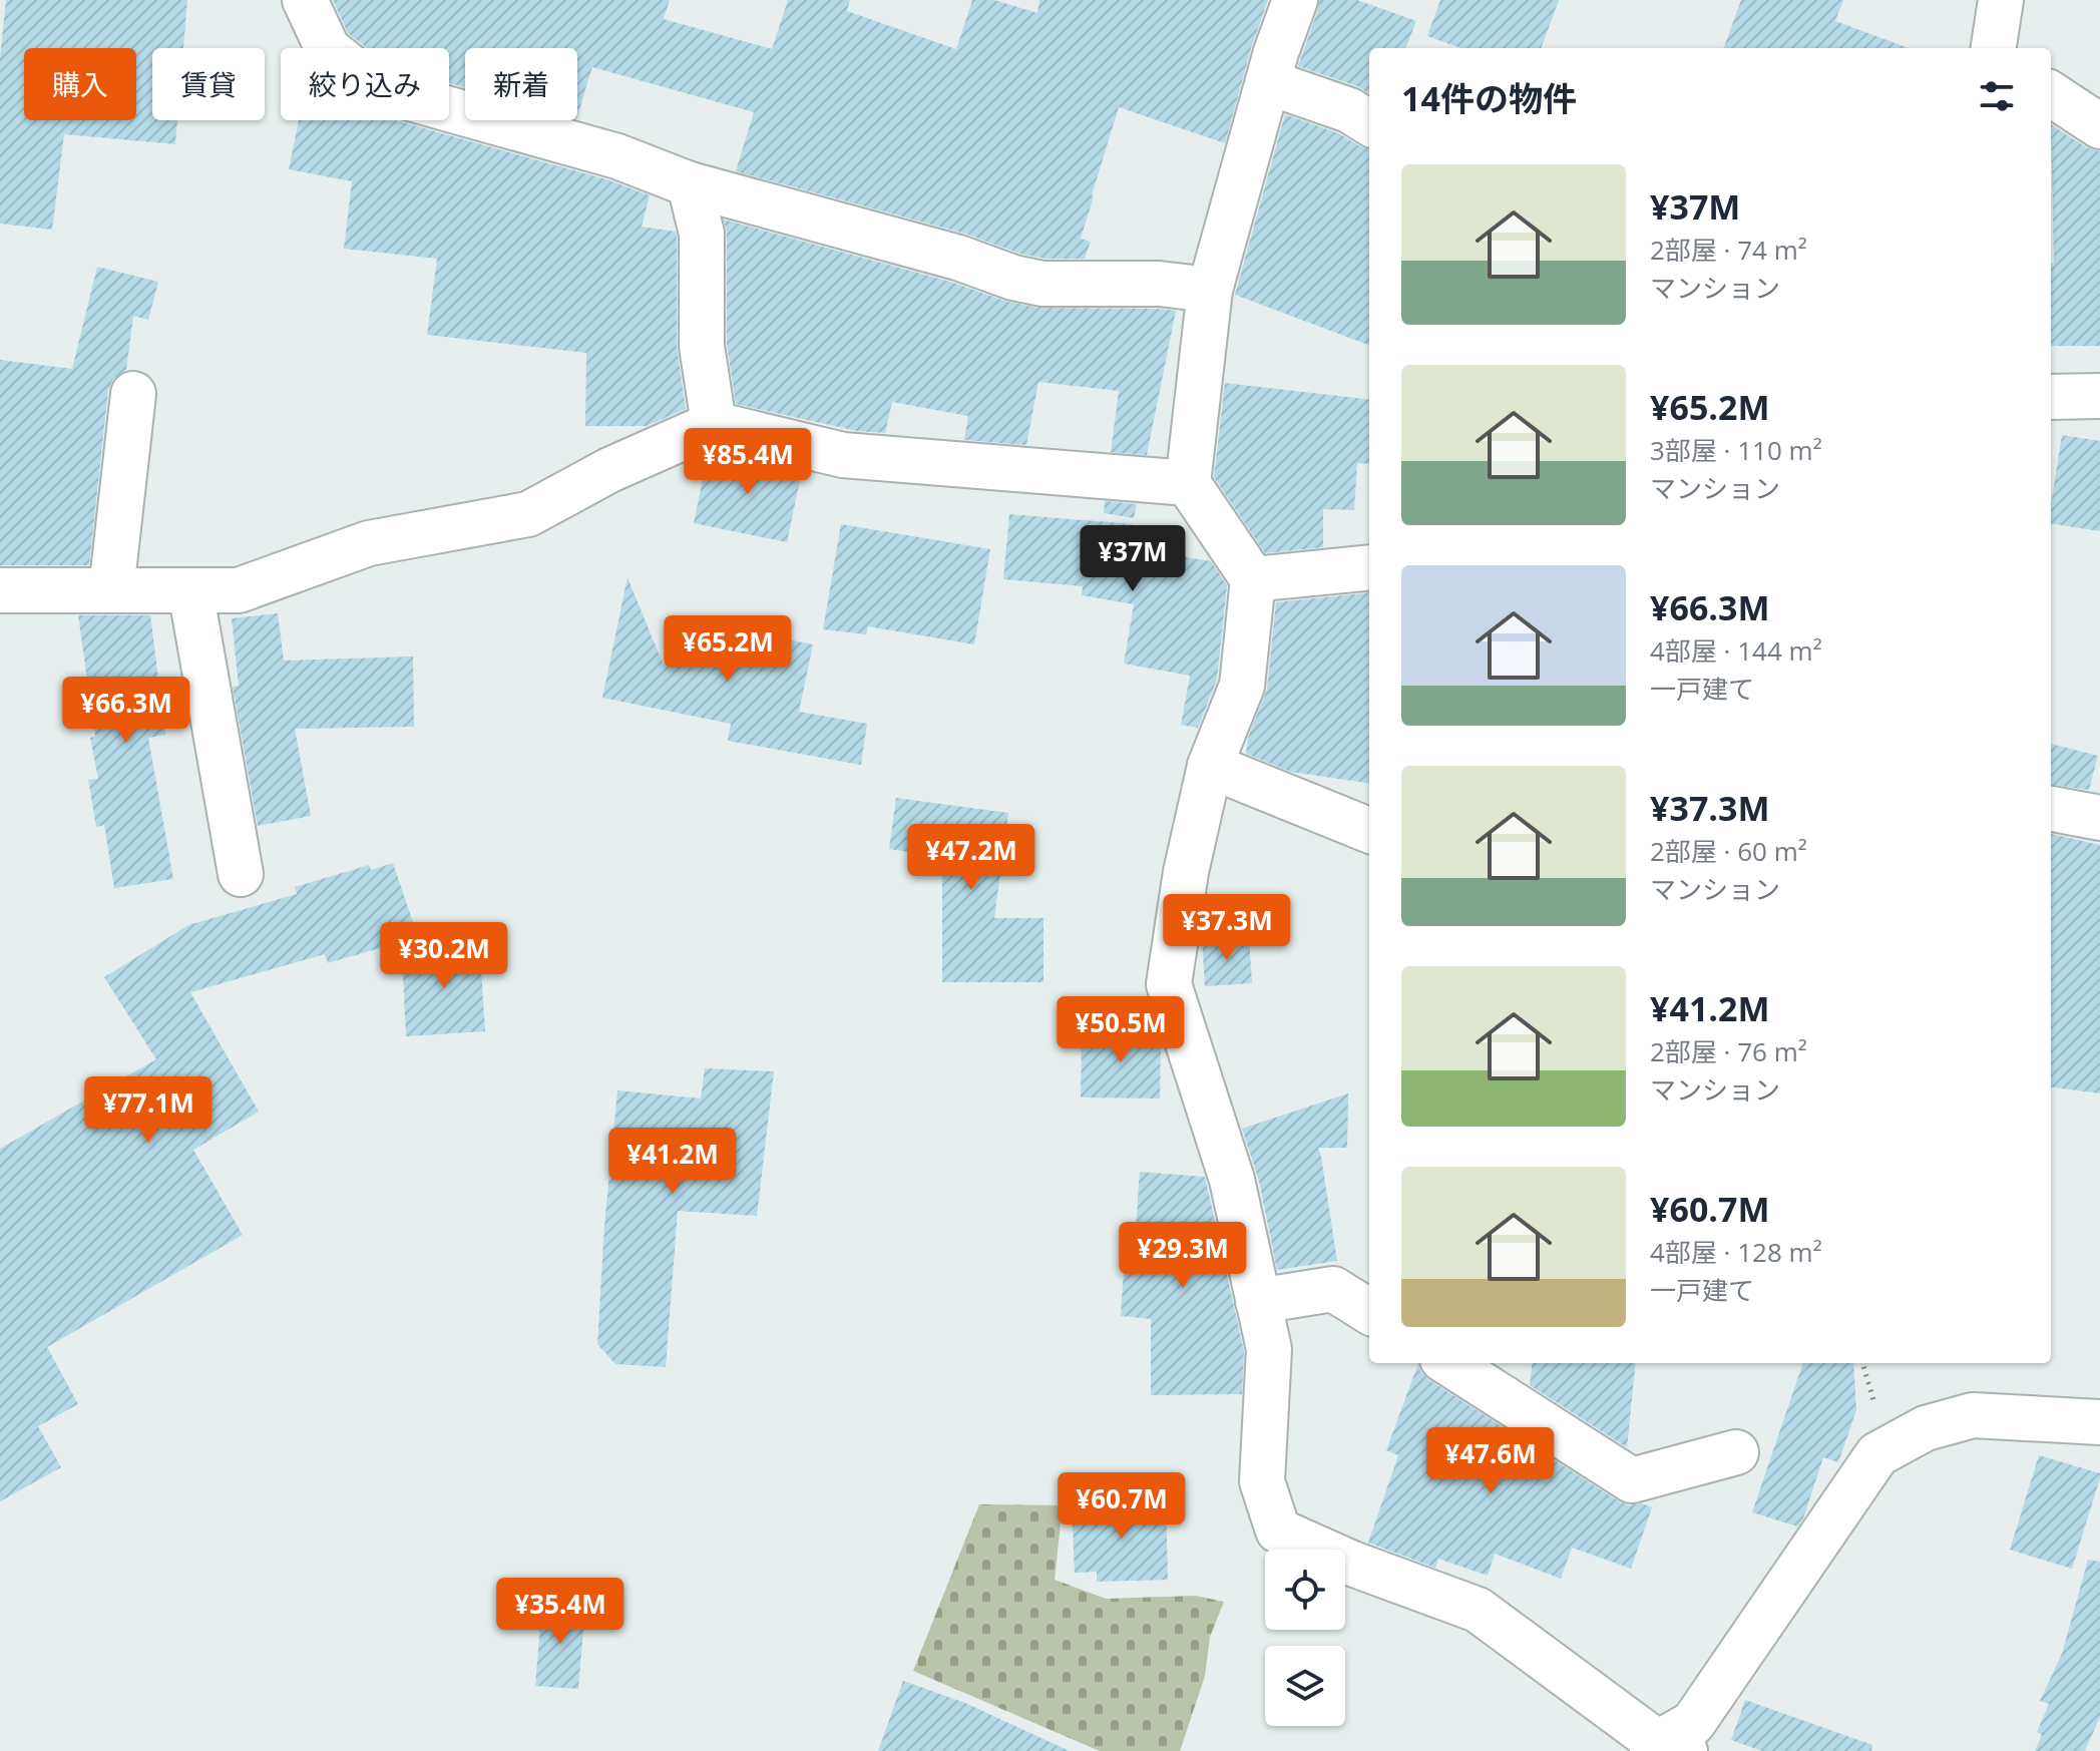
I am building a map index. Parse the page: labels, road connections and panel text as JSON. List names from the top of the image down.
{
  "page": {
    "chip": [
      "購入",
      "賃貸",
      "絞り込み",
      "新着"
    ],
    "heading": "14件の物件",
    "list": [
      {
        "name": "¥37M",
        "note": "2部屋 · 74 m² · マンション"
      },
      {
        "name": "¥65.2M",
        "note": "3部屋 · 110 m² · マンション"
      },
      {
        "name": "¥66.3M",
        "note": "4部屋 · 144 m² · 一戸建て"
      },
      {
        "name": "¥37.3M",
        "note": "2部屋 · 60 m² · マンション"
      },
      {
        "name": "¥41.2M",
        "note": "2部屋 · 76 m² · マンション"
      },
      {
        "name": "¥60.7M",
        "note": "4部屋 · 128 m² · 一戸建て"
      }
    ],
    "price": [
      "¥85.4M",
      "¥37M",
      "¥65.2M",
      "¥66.3M",
      "¥47.2M",
      "¥37.3M",
      "¥30.2M",
      "¥50.5M",
      "¥77.1M",
      "¥41.2M",
      "¥29.3M",
      "¥47.6M",
      "¥60.7M",
      "¥35.4M"
    ]
  }
}
